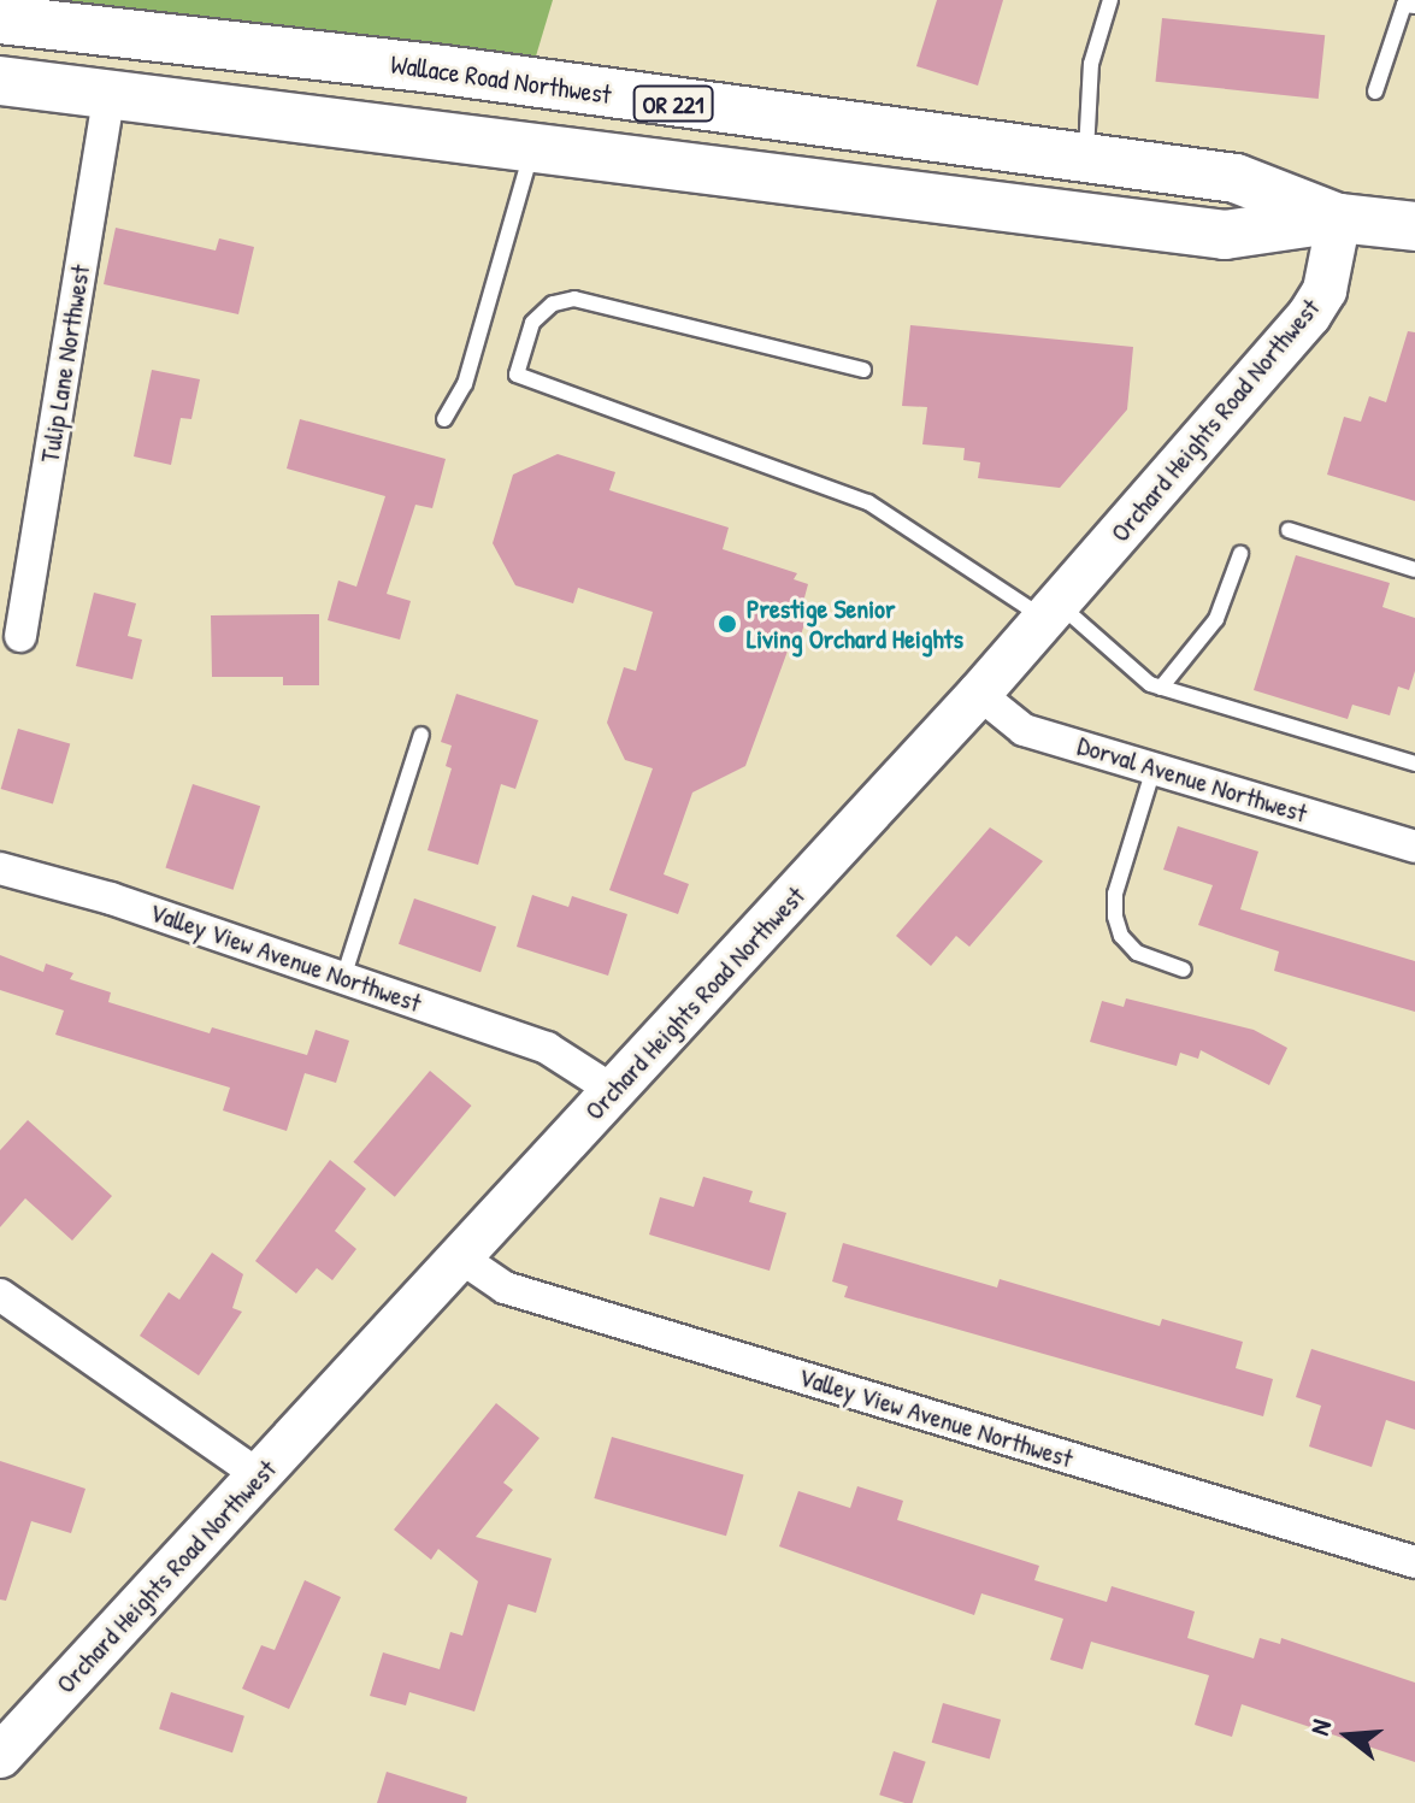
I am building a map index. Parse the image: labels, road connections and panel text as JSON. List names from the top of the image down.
{
  "streets": {
    "main road": ["Wallace Road Northwest", "OR 221", "Orchard Heights Road Northwest"],
    "street": ["Tulip Lane Northwest", "Dorval Avenue Northwest", "Valley View Avenue Northwest"]
  },
  "crossings": [
    ["Wallace Road Northwest", "Tulip Lane Northwest"],
    ["Wallace Road Northwest", "Orchard Heights Road Northwest"],
    ["Orchard Heights Road Northwest", "Dorval Avenue Northwest"],
    ["Orchard Heights Road Northwest", "Valley View Avenue Northwest"]
  ],
  "places": ["Prestige Senior Living Orchard Heights"],
  "north": "left"
}
